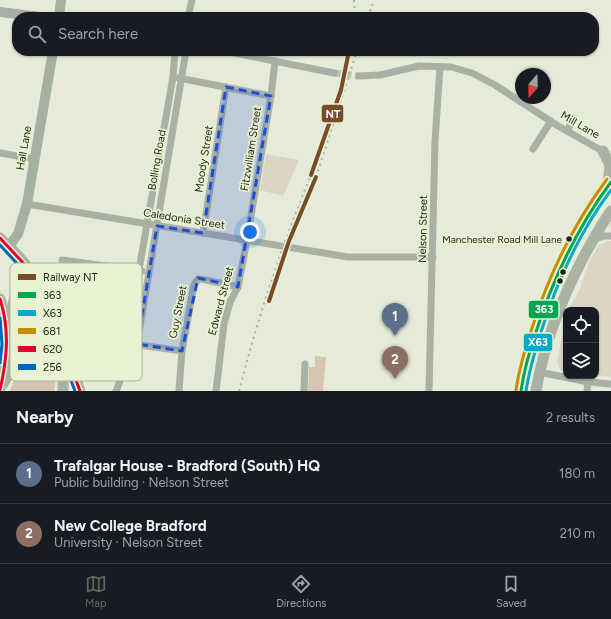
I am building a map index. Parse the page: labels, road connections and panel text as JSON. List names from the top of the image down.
{
  "streets": {
    "street": [
      "Mill Lane",
      "Hall Lane",
      "Fitzwilliam Street",
      "Moody Street",
      "Bolling Road",
      "Caledonia Street",
      "Nelson Street",
      "Edward Street",
      "Guy Street"
    ]
  },
  "crossings": [
    ["Mill Lane", "Nelson Street"],
    ["Hall Lane", "Caledonia Street"],
    ["Fitzwilliam Street", "Caledonia Street"],
    ["Fitzwilliam Street", "Edward Street"],
    ["Moody Street", "Caledonia Street"],
    ["Bolling Road", "Caledonia Street"],
    ["Caledonia Street", "Nelson Street"],
    ["Caledonia Street", "Edward Street"],
    ["Edward Street", "Guy Street"]
  ],
  "places": ["Manchester Road Mill Lane"],
  "lines": [
    "rail line NT",
    "transit line 681",
    "transit line 363",
    "transit line X63",
    "transit line 620",
    "transit line 256"
  ],
  "legend": [
    "Railway NT",
    "363",
    "X63",
    "681",
    "620",
    "256"
  ],
  "north": "bottom",
  "page": {
    "search": "Search here",
    "pins": ["1", "2"],
    "heading": ["Nearby", "2 results"],
    "list": [
      {
        "mark": "1",
        "name": "Trafalgar House - Bradford (South) HQ",
        "note": "Public building · Nelson Street",
        "value": "180 m"
      },
      {
        "mark": "2",
        "name": "New College Bradford",
        "note": "University · Nelson Street",
        "value": "210 m"
      }
    ],
    "nav": ["Map", "Directions", "Saved"]
  }
}
